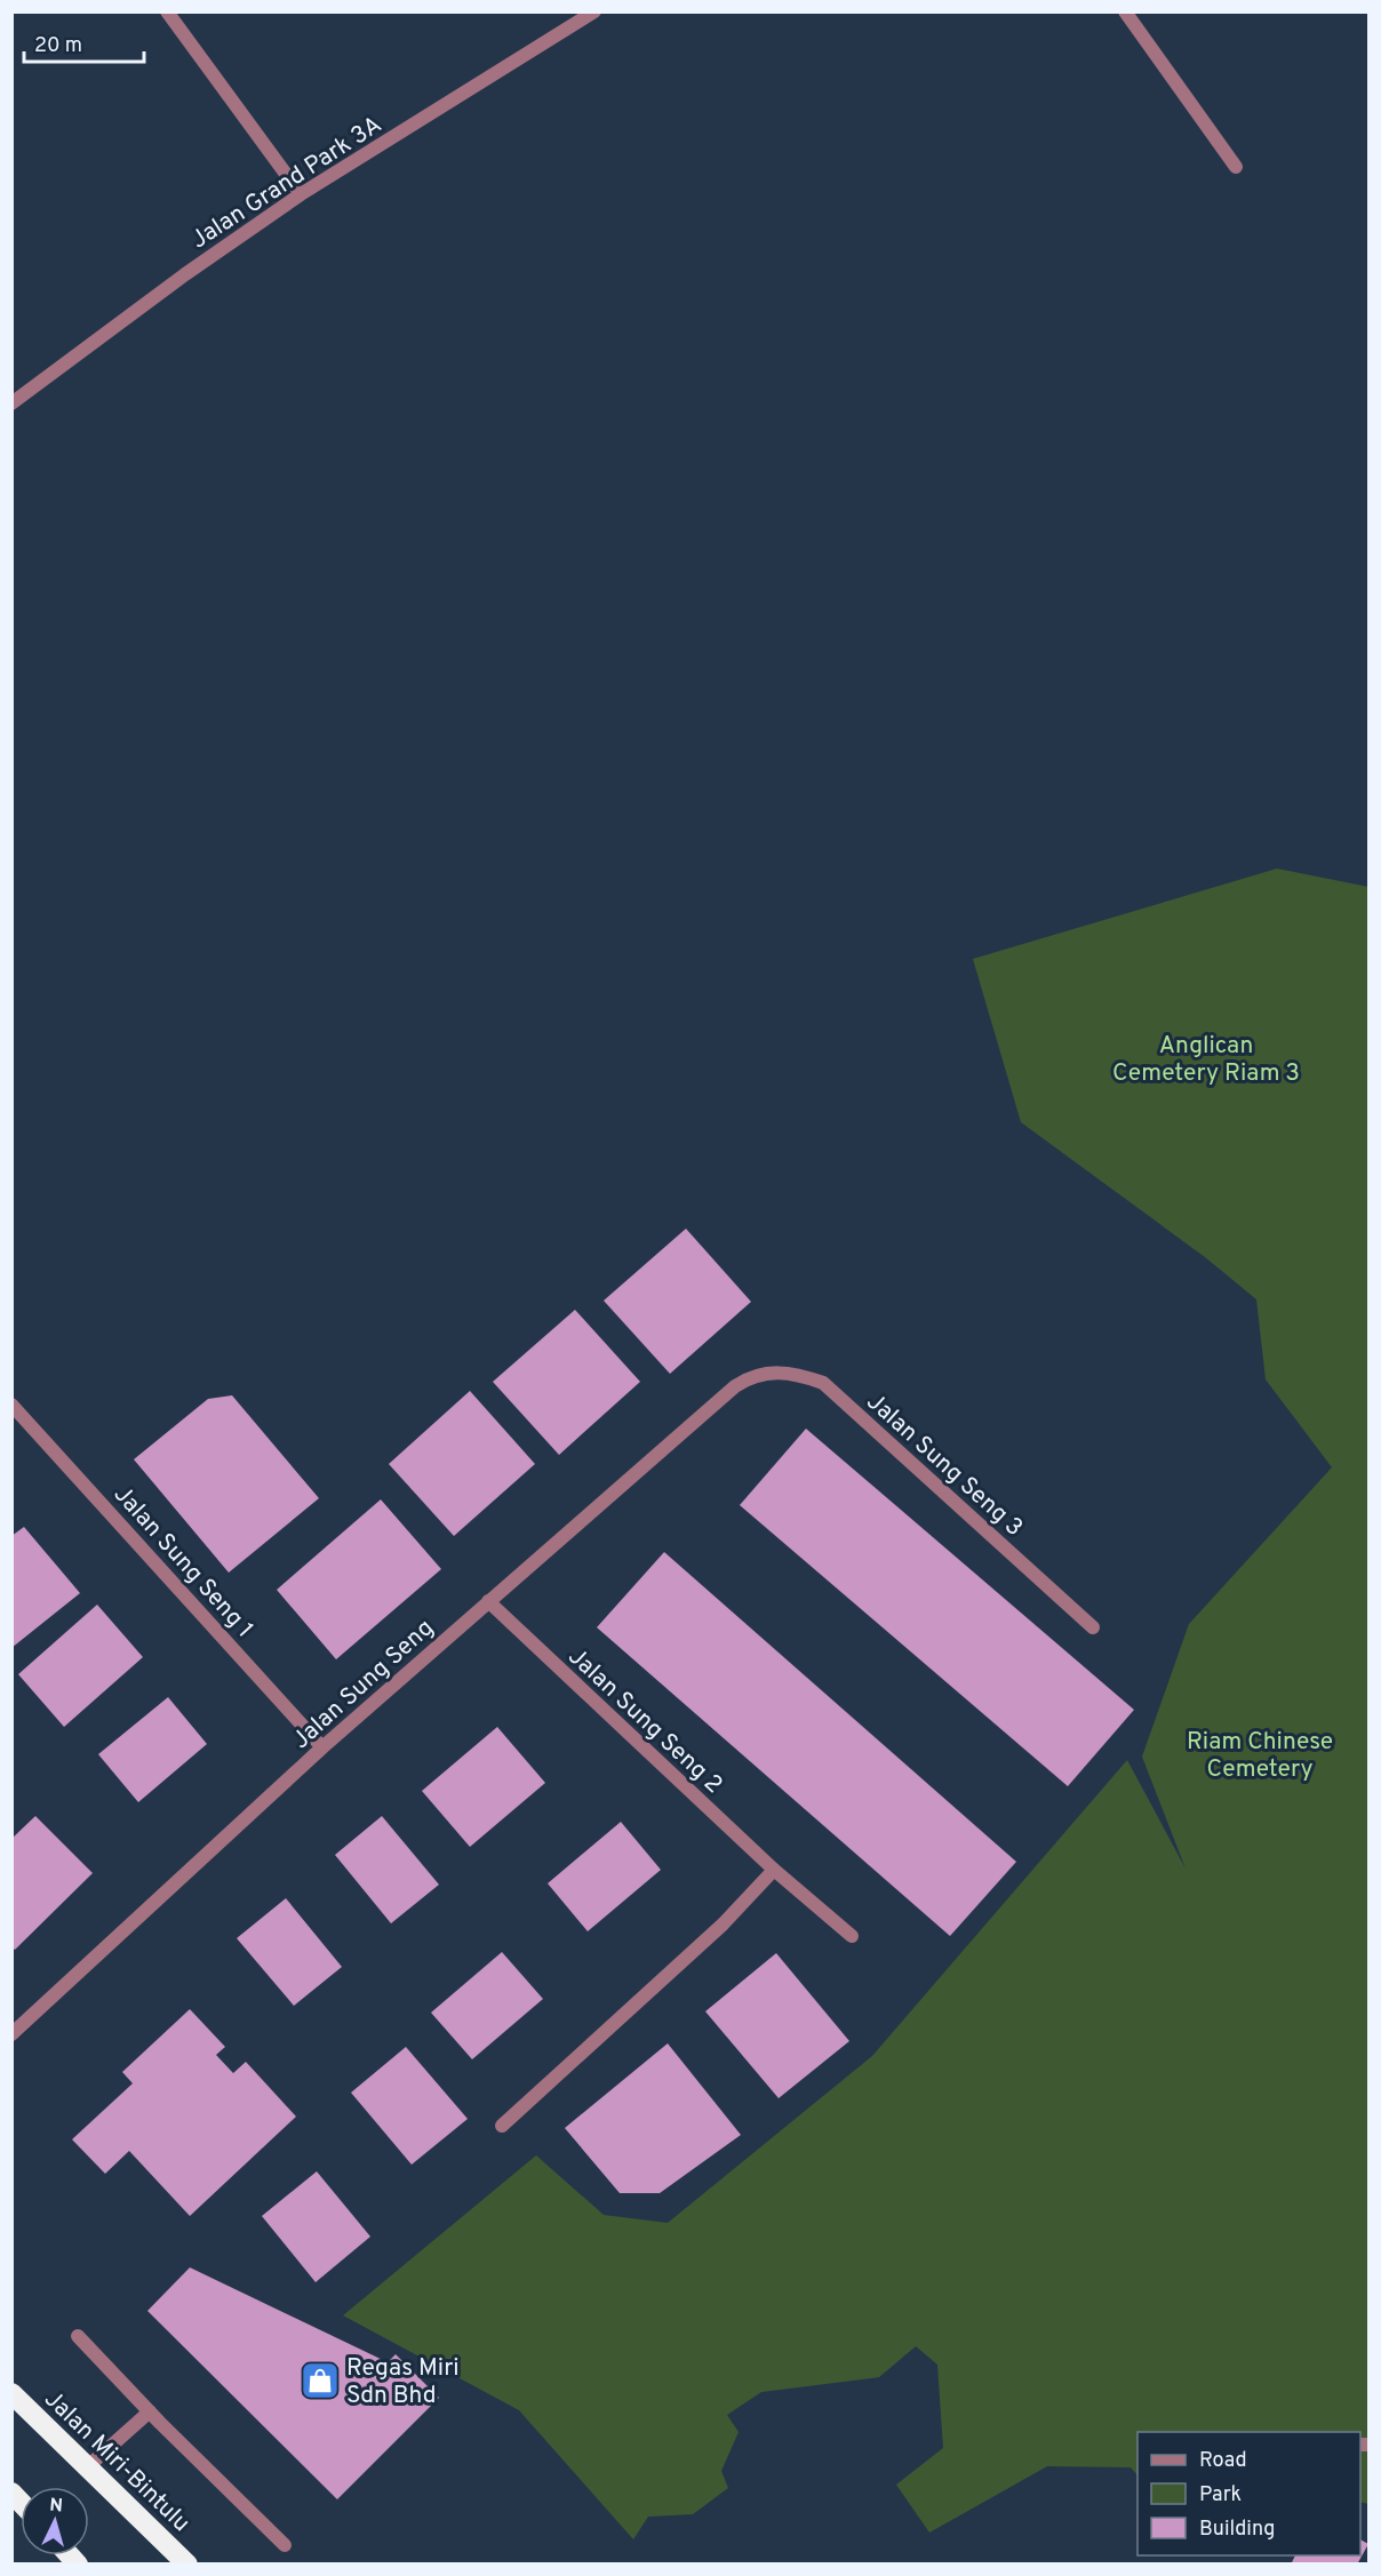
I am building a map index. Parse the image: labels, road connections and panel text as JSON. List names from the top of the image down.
{
  "streets": {
    "highway": ["Jalan Miri-Bintulu"],
    "street": [
      "Jalan Grand Park 3A",
      "Jalan Sung Seng 3",
      "Jalan Sung Seng 1",
      "Jalan Sung Seng",
      "Jalan Sung Seng 2"
    ]
  },
  "crossings": [
    ["Jalan Sung Seng 3", "Jalan Sung Seng"],
    ["Jalan Sung Seng 1", "Jalan Sung Seng"],
    ["Jalan Sung Seng", "Jalan Sung Seng 2"]
  ],
  "parks": ["Anglican Cemetery Riam 3", "Riam Chinese Cemetery"],
  "places": {
    "shop": ["Regas Miri Sdn Bhd"]
  },
  "legend": ["Road", "Park", "Building"],
  "scale_bar": "20 m",
  "north": "top"
}
